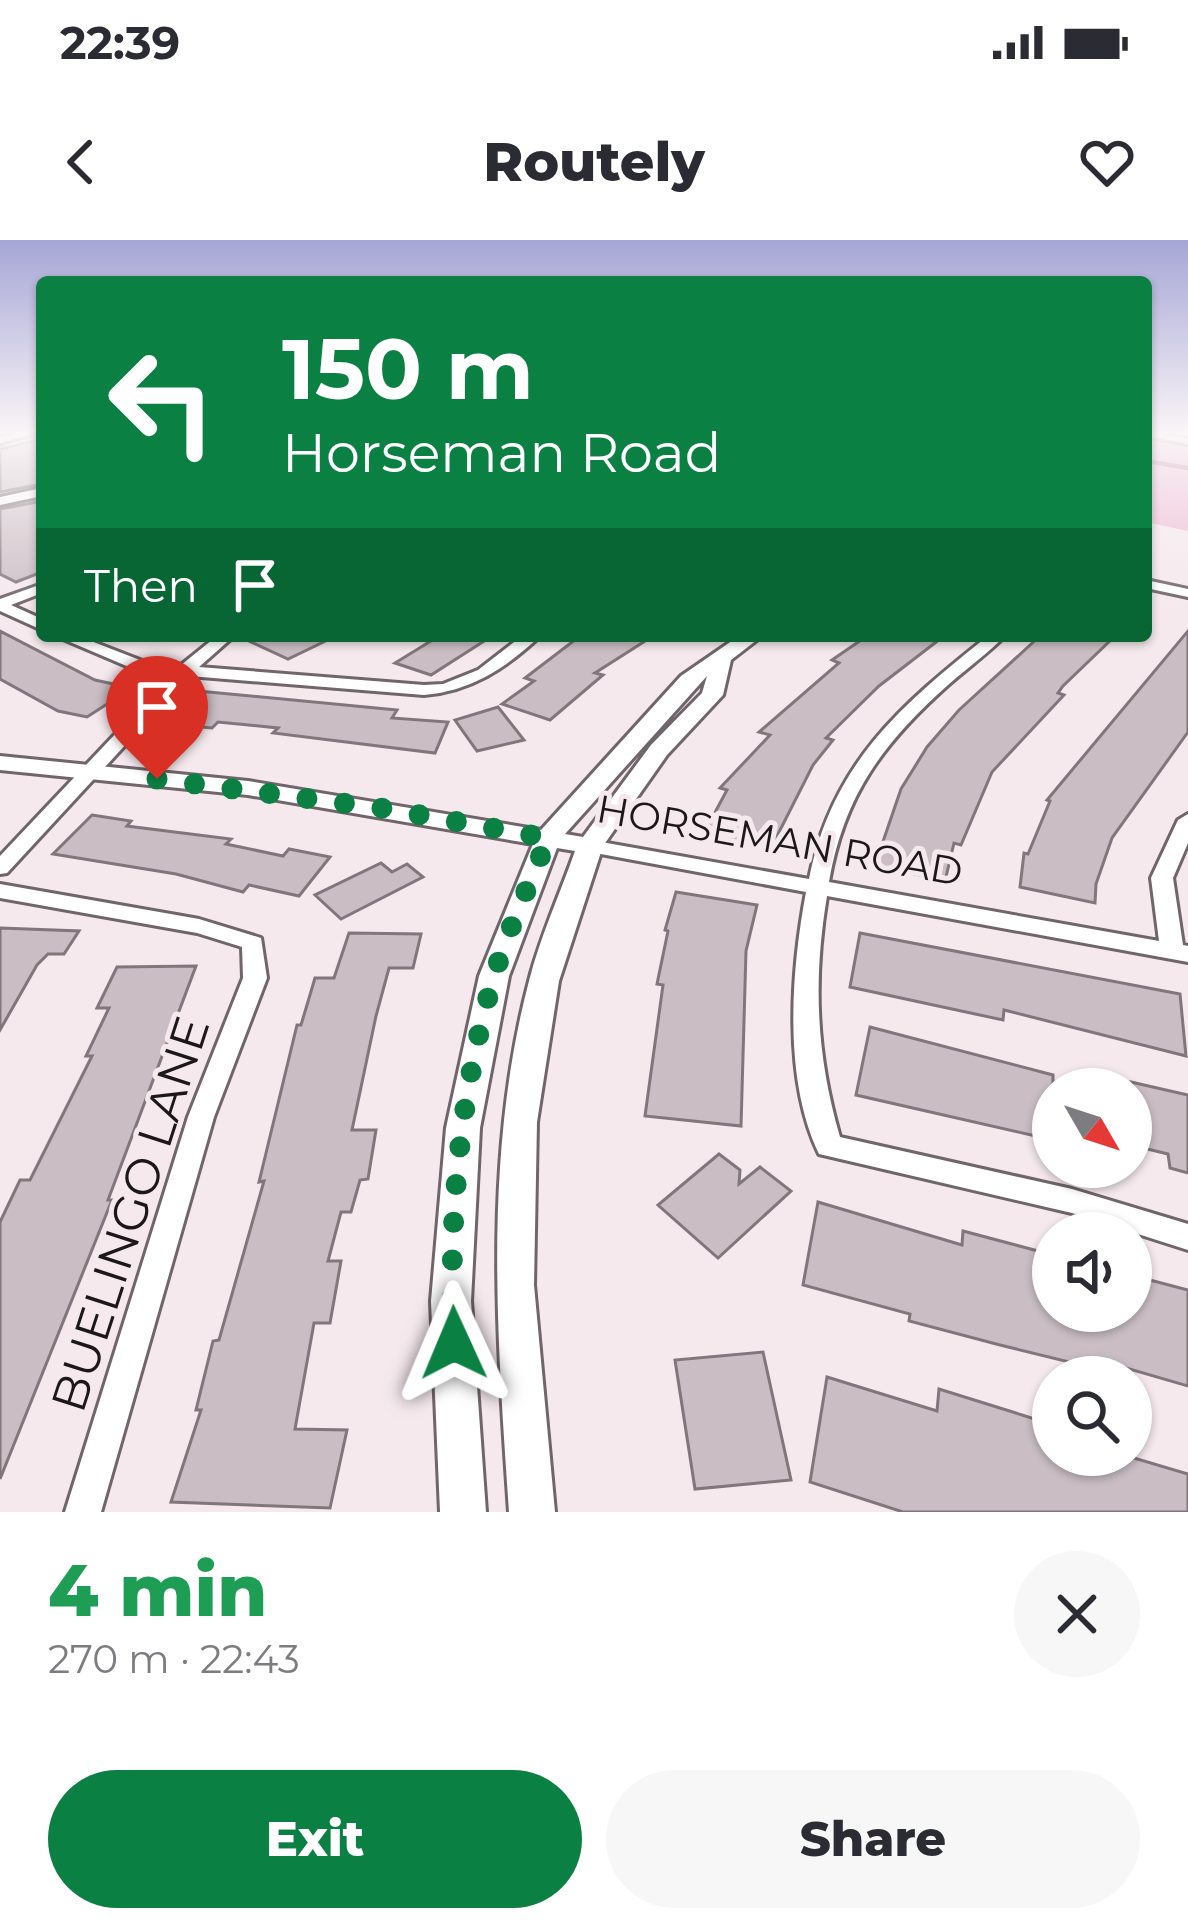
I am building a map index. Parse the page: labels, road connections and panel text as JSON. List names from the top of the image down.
{
  "streets": {
    "street": ["HORSEMAN ROAD", "BUELINGO LANE"]
  },
  "north": "bottom right",
  "page": {
    "status": "22:39",
    "header": "Routely",
    "turn": ["150 m", "Horseman Road"],
    "then": "Then",
    "heading": ["4 min", "270 m · 22:43"],
    "buttons": ["Exit", "Share"]
  }
}
